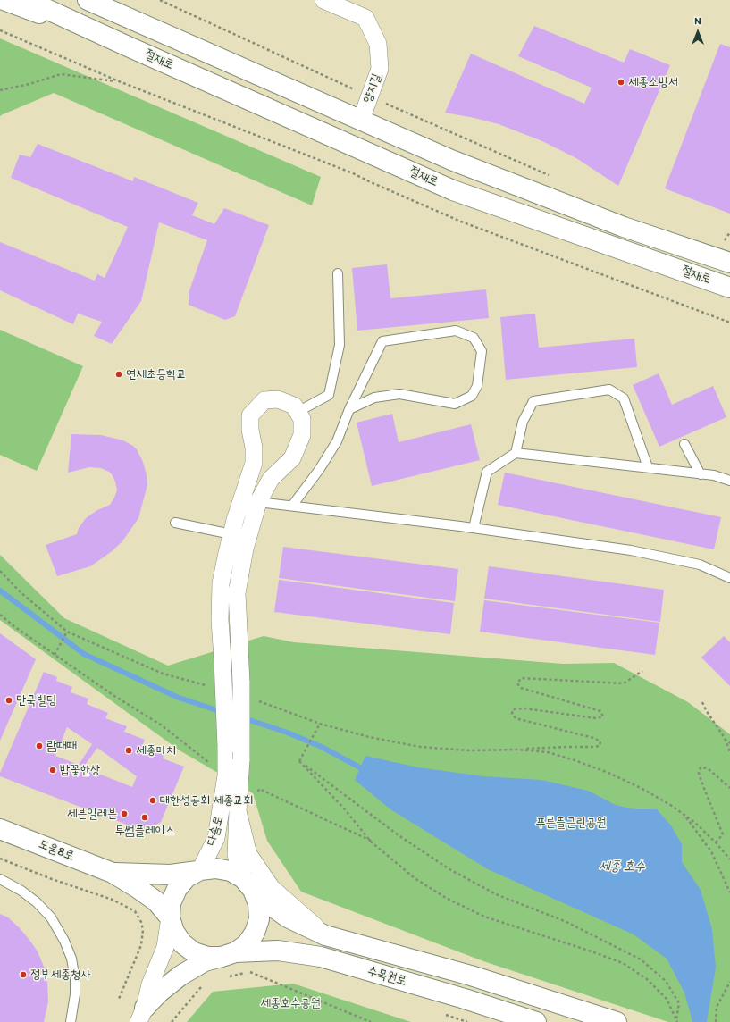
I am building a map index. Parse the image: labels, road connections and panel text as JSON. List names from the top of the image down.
{
  "streets": {
    "street": [
      "절재로",
      "양지길",
      "다솜로",
      "도움8로",
      "수목원로"
    ]
  },
  "crossings": [
    ["절재로", "양지길"],
    ["다솜로", "도움8로"],
    ["다솜로", "수목원로"],
    ["도움8로", "수목원로"]
  ],
  "water": ["세종 호수"],
  "parks": ["푸른뜰근린공원", "세종호수공원"],
  "places": [
    "세종소방서",
    "연세초등학교",
    "단국빌딩",
    "람때때",
    "세종마치",
    "밥꽃한상",
    "대한성공회 세종교회",
    "세븐일레븐",
    "투썸플레이스",
    "정부세종청사"
  ],
  "north": "top"
}
